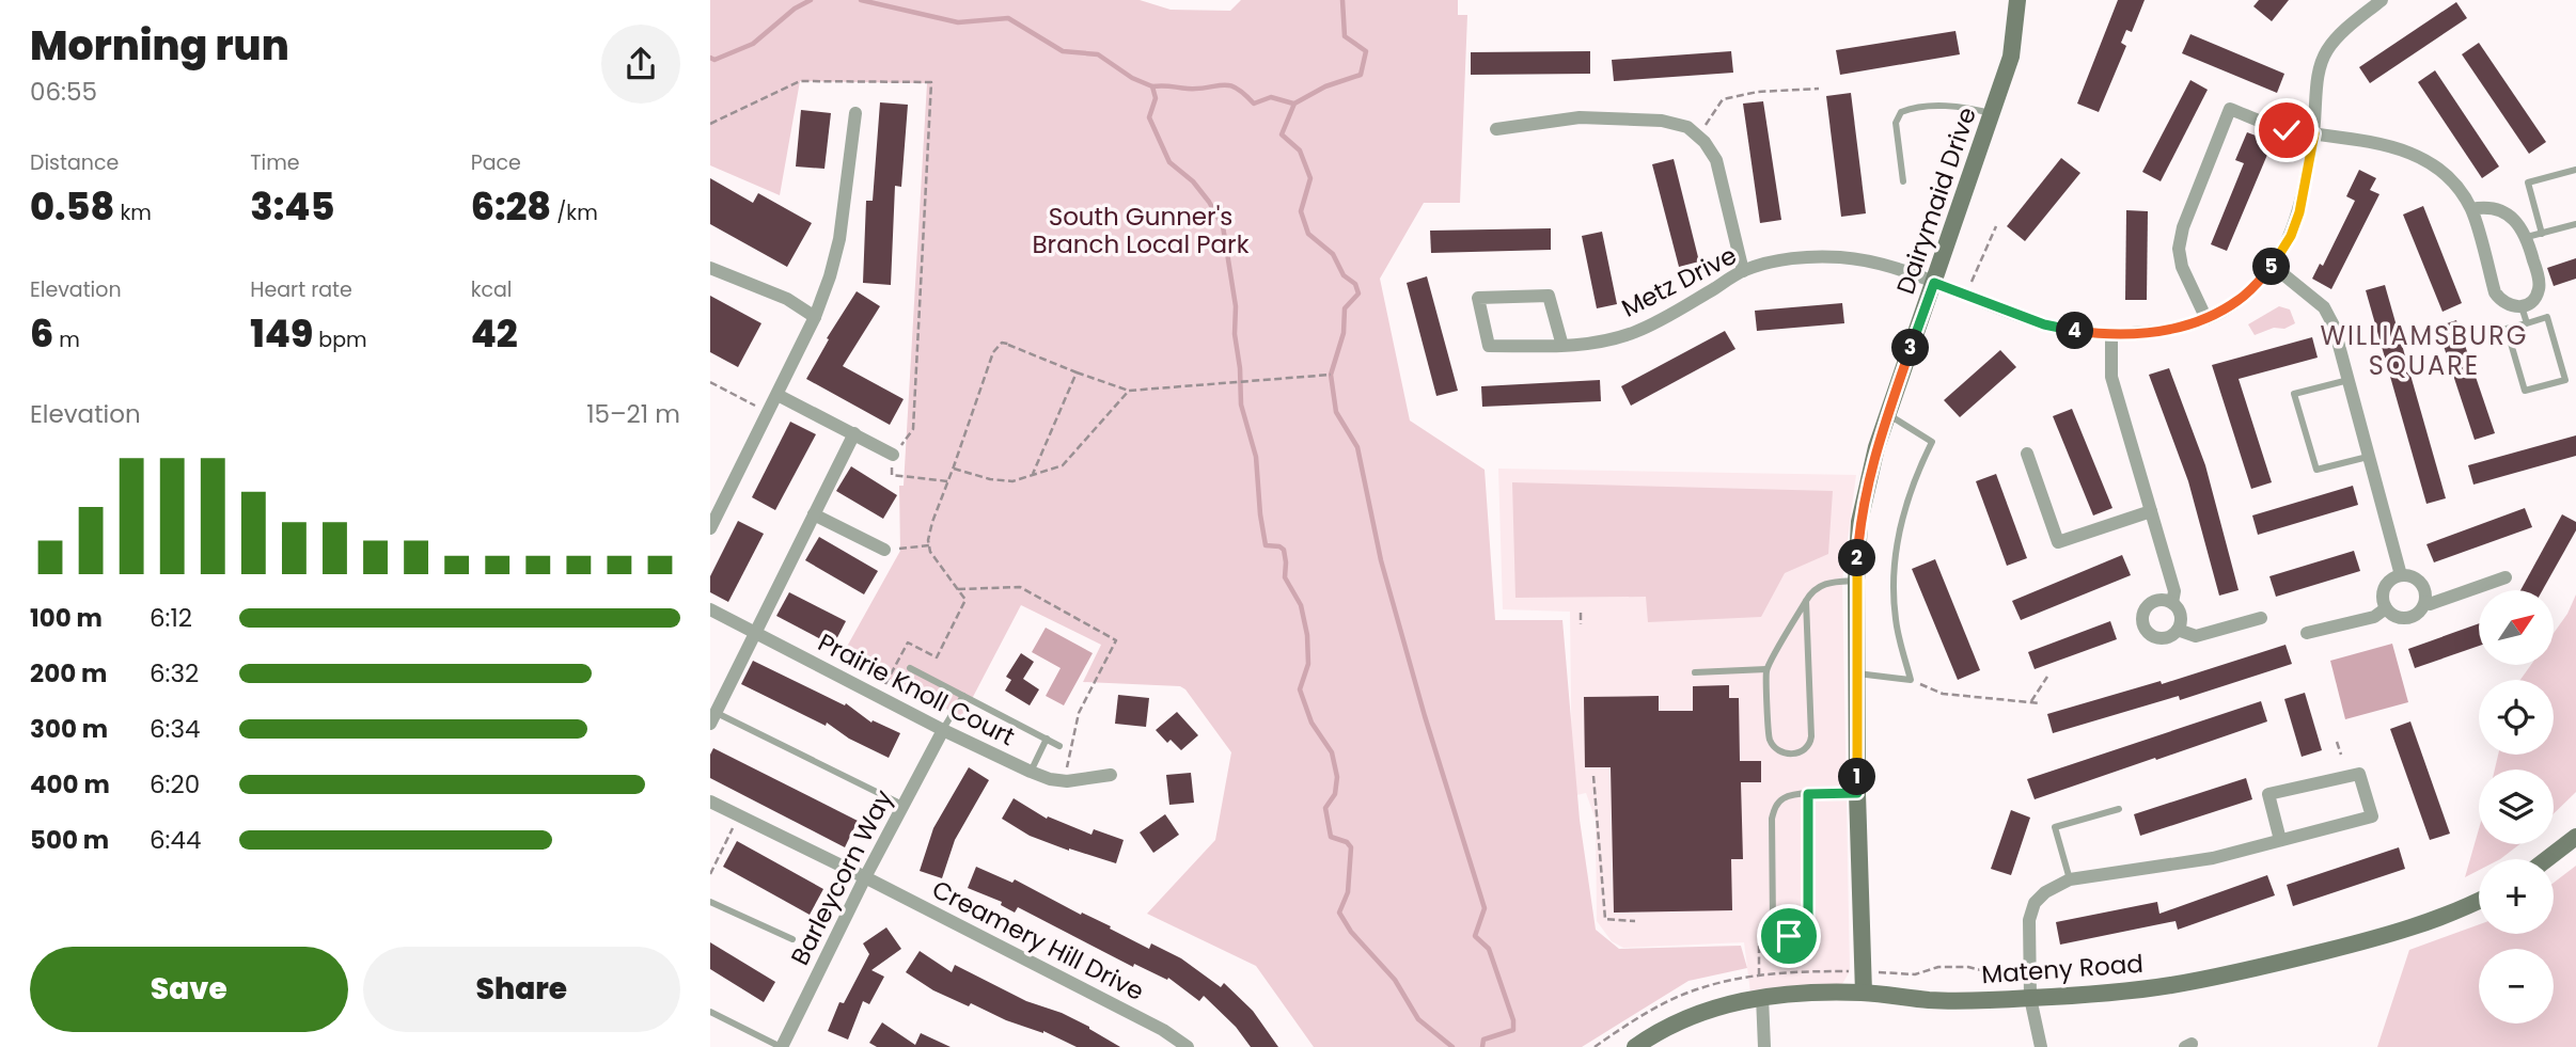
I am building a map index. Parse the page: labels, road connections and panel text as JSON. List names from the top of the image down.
{
  "streets": {
    "street": [
      "Dairymaid Drive",
      "Metz Drive",
      "Prairie Knoll Court",
      "Barleycorn Way",
      "Creamery Hill Drive",
      "Mateny Road"
    ]
  },
  "crossings": [
    ["Dairymaid Drive", "Metz Drive"],
    ["Dairymaid Drive", "Mateny Road"],
    ["Prairie Knoll Court", "Barleycorn Way"],
    ["Barleycorn Way", "Creamery Hill Drive"]
  ],
  "districts": ["WILLIAMSBURG SQUARE"],
  "parks": ["South Gunner's Branch Local Park"],
  "north": "top right",
  "page": {
    "heading": ["Morning run", "06:55"],
    "stats": [
      ["Distance", "0.58 km"],
      ["Time", "3:45"],
      ["Pace", "6:28 /km"],
      ["Elevation", "6 m"],
      ["Heart rate", "149 bpm"],
      ["kcal", "42"]
    ],
    "pins": [
      "5",
      "4",
      "3",
      "2",
      "1"
    ],
    "chart": ["Elevation", "15–21 m"],
    "list": [
      {
        "name": "100 m",
        "note": "6:12"
      },
      {
        "name": "200 m",
        "note": "6:32"
      },
      {
        "name": "300 m",
        "note": "6:34"
      },
      {
        "name": "400 m",
        "note": "6:20"
      },
      {
        "name": "500 m",
        "note": "6:44"
      }
    ],
    "map_buttons": ["+", "−"],
    "buttons": ["Save", "Share"]
  }
}
